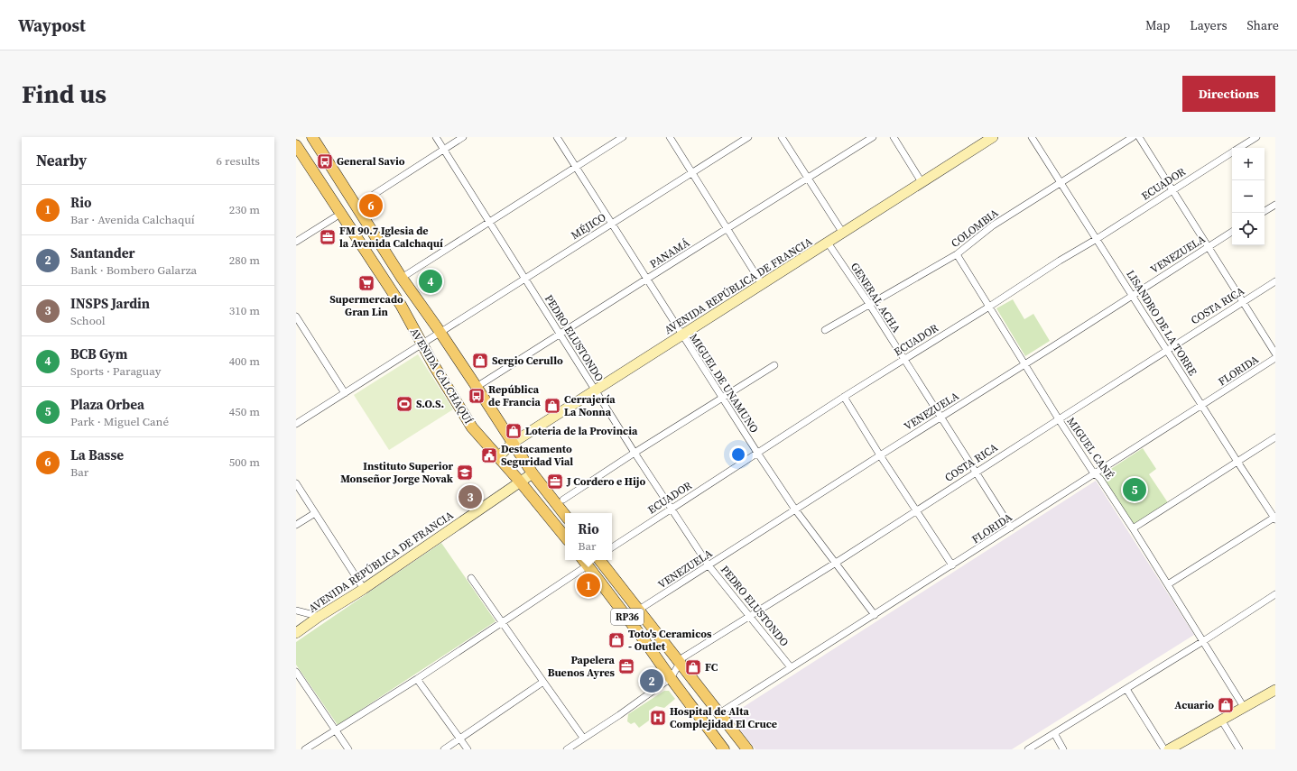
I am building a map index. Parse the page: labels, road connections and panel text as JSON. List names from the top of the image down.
{
  "streets": {
    "main road": ["AVENIDA REPÚBLICA DE FRANCIA", "AVENIDA CALCHAQUÍ", "RP36"],
    "street": [
      "ECUADOR",
      "MÉJICO",
      "COLOMBIA",
      "PANAMÁ",
      "VENEZUELA",
      "GENERAL ACHA",
      "COSTA RICA",
      "LISANDRO DE LA TORRE",
      "PEDRO ELUSTONDO",
      "FLORIDA",
      "MIGUEL DE UNAMUNO",
      "MIGUEL CANÉ"
    ]
  },
  "crossings": [
    ["ECUADOR", "GENERAL ACHA"],
    ["ECUADOR", "LISANDRO DE LA TORRE"],
    ["ECUADOR", "PEDRO ELUSTONDO"],
    ["ECUADOR", "MIGUEL DE UNAMUNO"],
    ["ECUADOR", "MIGUEL CANÉ"],
    ["MÉJICO", "PEDRO ELUSTONDO"],
    ["MÉJICO", "AVENIDA CALCHAQUÍ"],
    ["MÉJICO", "MIGUEL DE UNAMUNO"],
    ["COLOMBIA", "GENERAL ACHA"],
    ["COLOMBIA", "LISANDRO DE LA TORRE"],
    ["COLOMBIA", "MIGUEL CANÉ"],
    ["PANAMÁ", "PEDRO ELUSTONDO"],
    ["PANAMÁ", "AVENIDA CALCHAQUÍ"],
    ["PANAMÁ", "MIGUEL DE UNAMUNO"],
    ["VENEZUELA", "GENERAL ACHA"],
    ["VENEZUELA", "LISANDRO DE LA TORRE"],
    ["VENEZUELA", "PEDRO ELUSTONDO"],
    ["VENEZUELA", "MIGUEL DE UNAMUNO"],
    ["VENEZUELA", "MIGUEL CANÉ"],
    ["VENEZUELA", "RP36"],
    ["AVENIDA REPÚBLICA DE FRANCIA", "GENERAL ACHA"],
    ["AVENIDA REPÚBLICA DE FRANCIA", "PEDRO ELUSTONDO"],
    ["AVENIDA REPÚBLICA DE FRANCIA", "AVENIDA CALCHAQUÍ"],
    ["AVENIDA REPÚBLICA DE FRANCIA", "MIGUEL DE UNAMUNO"],
    ["GENERAL ACHA", "COSTA RICA"],
    ["GENERAL ACHA", "FLORIDA"],
    ["COSTA RICA", "LISANDRO DE LA TORRE"],
    ["COSTA RICA", "PEDRO ELUSTONDO"],
    ["COSTA RICA", "MIGUEL DE UNAMUNO"],
    ["COSTA RICA", "MIGUEL CANÉ"],
    ["COSTA RICA", "RP36"],
    ["LISANDRO DE LA TORRE", "FLORIDA"],
    ["PEDRO ELUSTONDO", "FLORIDA"],
    ["FLORIDA", "MIGUEL DE UNAMUNO"],
    ["FLORIDA", "MIGUEL CANÉ"],
    ["FLORIDA", "RP36"]
  ],
  "places": {
    "bus stop": ["General Savio", "República de Francia"],
    "office": ["FM 90.7 Iglesia de la Avenida Calchaquí", "J Cordero e Hijo", "Papelera Buenos Ayres"],
    "supermarket": ["Supermercado Gran Lin"],
    "shop": [
      "Sergio Cerullo",
      "Cerrajería La Nonna",
      "Loteria de la Provincia",
      "Toto's Ceramicos - Outlet",
      "FC",
      "Acuario"
    ],
    "sports": ["S.O.S."],
    "public building": ["Destacamento Seguridad Vial"],
    "school or university": ["Instituto Superior Monseñor Jorge Novak"],
    "hospital": ["Hospital de Alta Complejidad El Cruce"]
  },
  "page": {
    "header": "Waypost",
    "nav": ["Map", "Layers", "Share"],
    "buttons": "Directions",
    "title": "Find us",
    "heading": ["Nearby", "6 results"],
    "map_buttons": ["+", "−"],
    "list": [
      {
        "mark": "1",
        "name": "Rio",
        "note": "Bar · Avenida Calchaquí",
        "value": "230 m"
      },
      {
        "mark": "2",
        "name": "Santander",
        "note": "Bank · Bombero Galarza",
        "value": "280 m"
      },
      {
        "mark": "3",
        "name": "INSPS Jardin",
        "note": "School",
        "value": "310 m"
      },
      {
        "mark": "4",
        "name": "BCB Gym",
        "note": "Sports · Paraguay",
        "value": "400 m"
      },
      {
        "mark": "5",
        "name": "Plaza Orbea",
        "note": "Park · Miguel Cané",
        "value": "450 m"
      },
      {
        "mark": "6",
        "name": "La Basse",
        "note": "Bar",
        "value": "500 m"
      }
    ],
    "pins": [
      "6",
      "4",
      "5",
      "3",
      "1",
      "2"
    ],
    "popup": ["Rio", "Bar"]
  }
}
